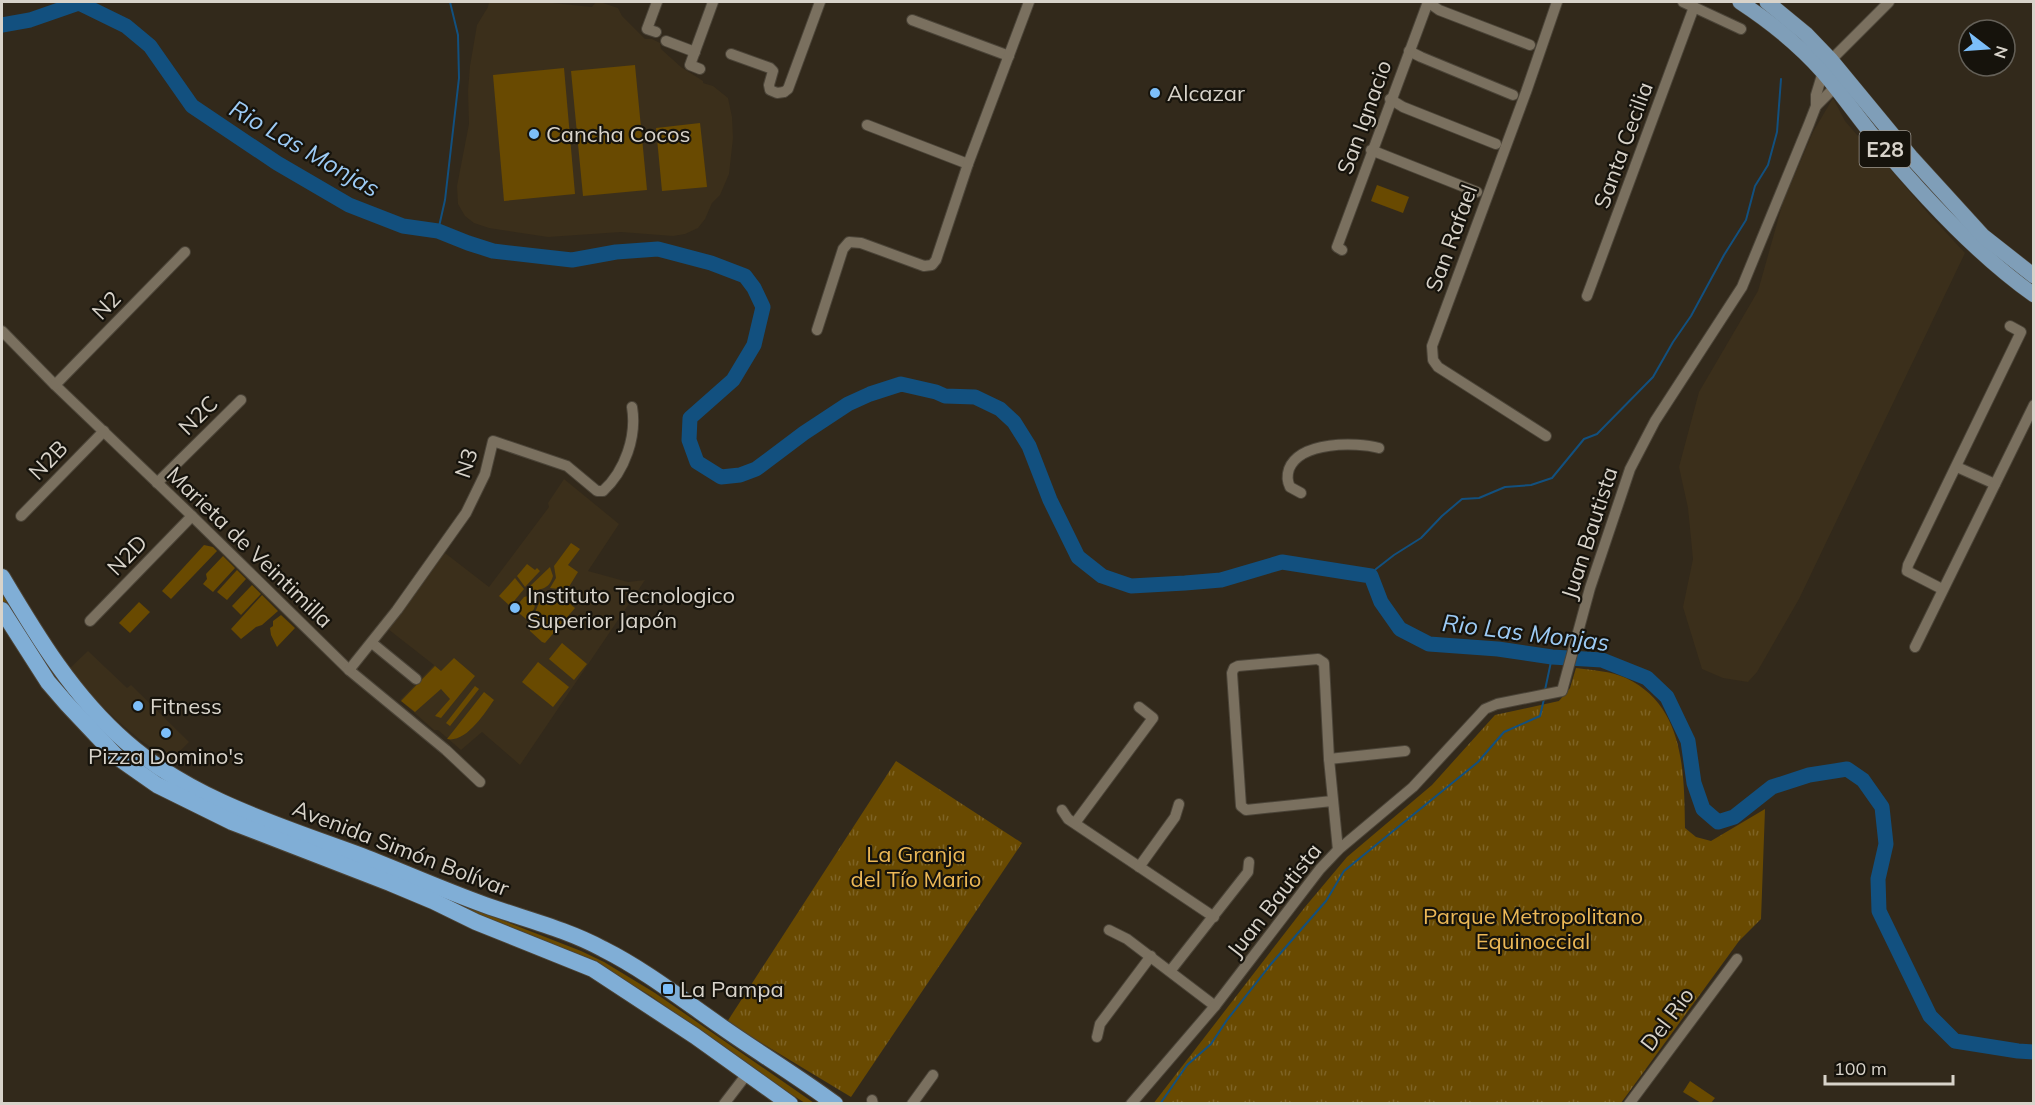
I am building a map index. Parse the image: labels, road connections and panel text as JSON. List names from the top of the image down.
{
  "streets": {
    "highway": ["Avenida Simón Bolívar"],
    "main road": ["E28"],
    "street": [
      "San Ignacio",
      "Santa Cecilia",
      "San Rafael",
      "N2",
      "N2C",
      "N2B",
      "N3",
      "Juan Bautista",
      "Marieta de Veintimilla",
      "N2D",
      "Del Rio"
    ]
  },
  "crossings": [
    ["E28", "Juan Bautista"],
    ["N2", "Marieta de Veintimilla"],
    ["N2C", "Marieta de Veintimilla"],
    ["N2B", "Marieta de Veintimilla"],
    ["N3", "Marieta de Veintimilla"],
    ["Marieta de Veintimilla", "N2D"]
  ],
  "water": ["Rio Las Monjas"],
  "parks": ["La Granja del Tío Mario", "Parque Metropolitano Equinoccial"],
  "places": {
    "other": [
      "Alcazar",
      "Cancha Cocos",
      "Instituto Tecnologico Superior Japón",
      "Fitness",
      "Pizza Domino's"
    ],
    "transit": ["La Pampa"]
  },
  "scale_bar": "100 m",
  "north": "right"
}
